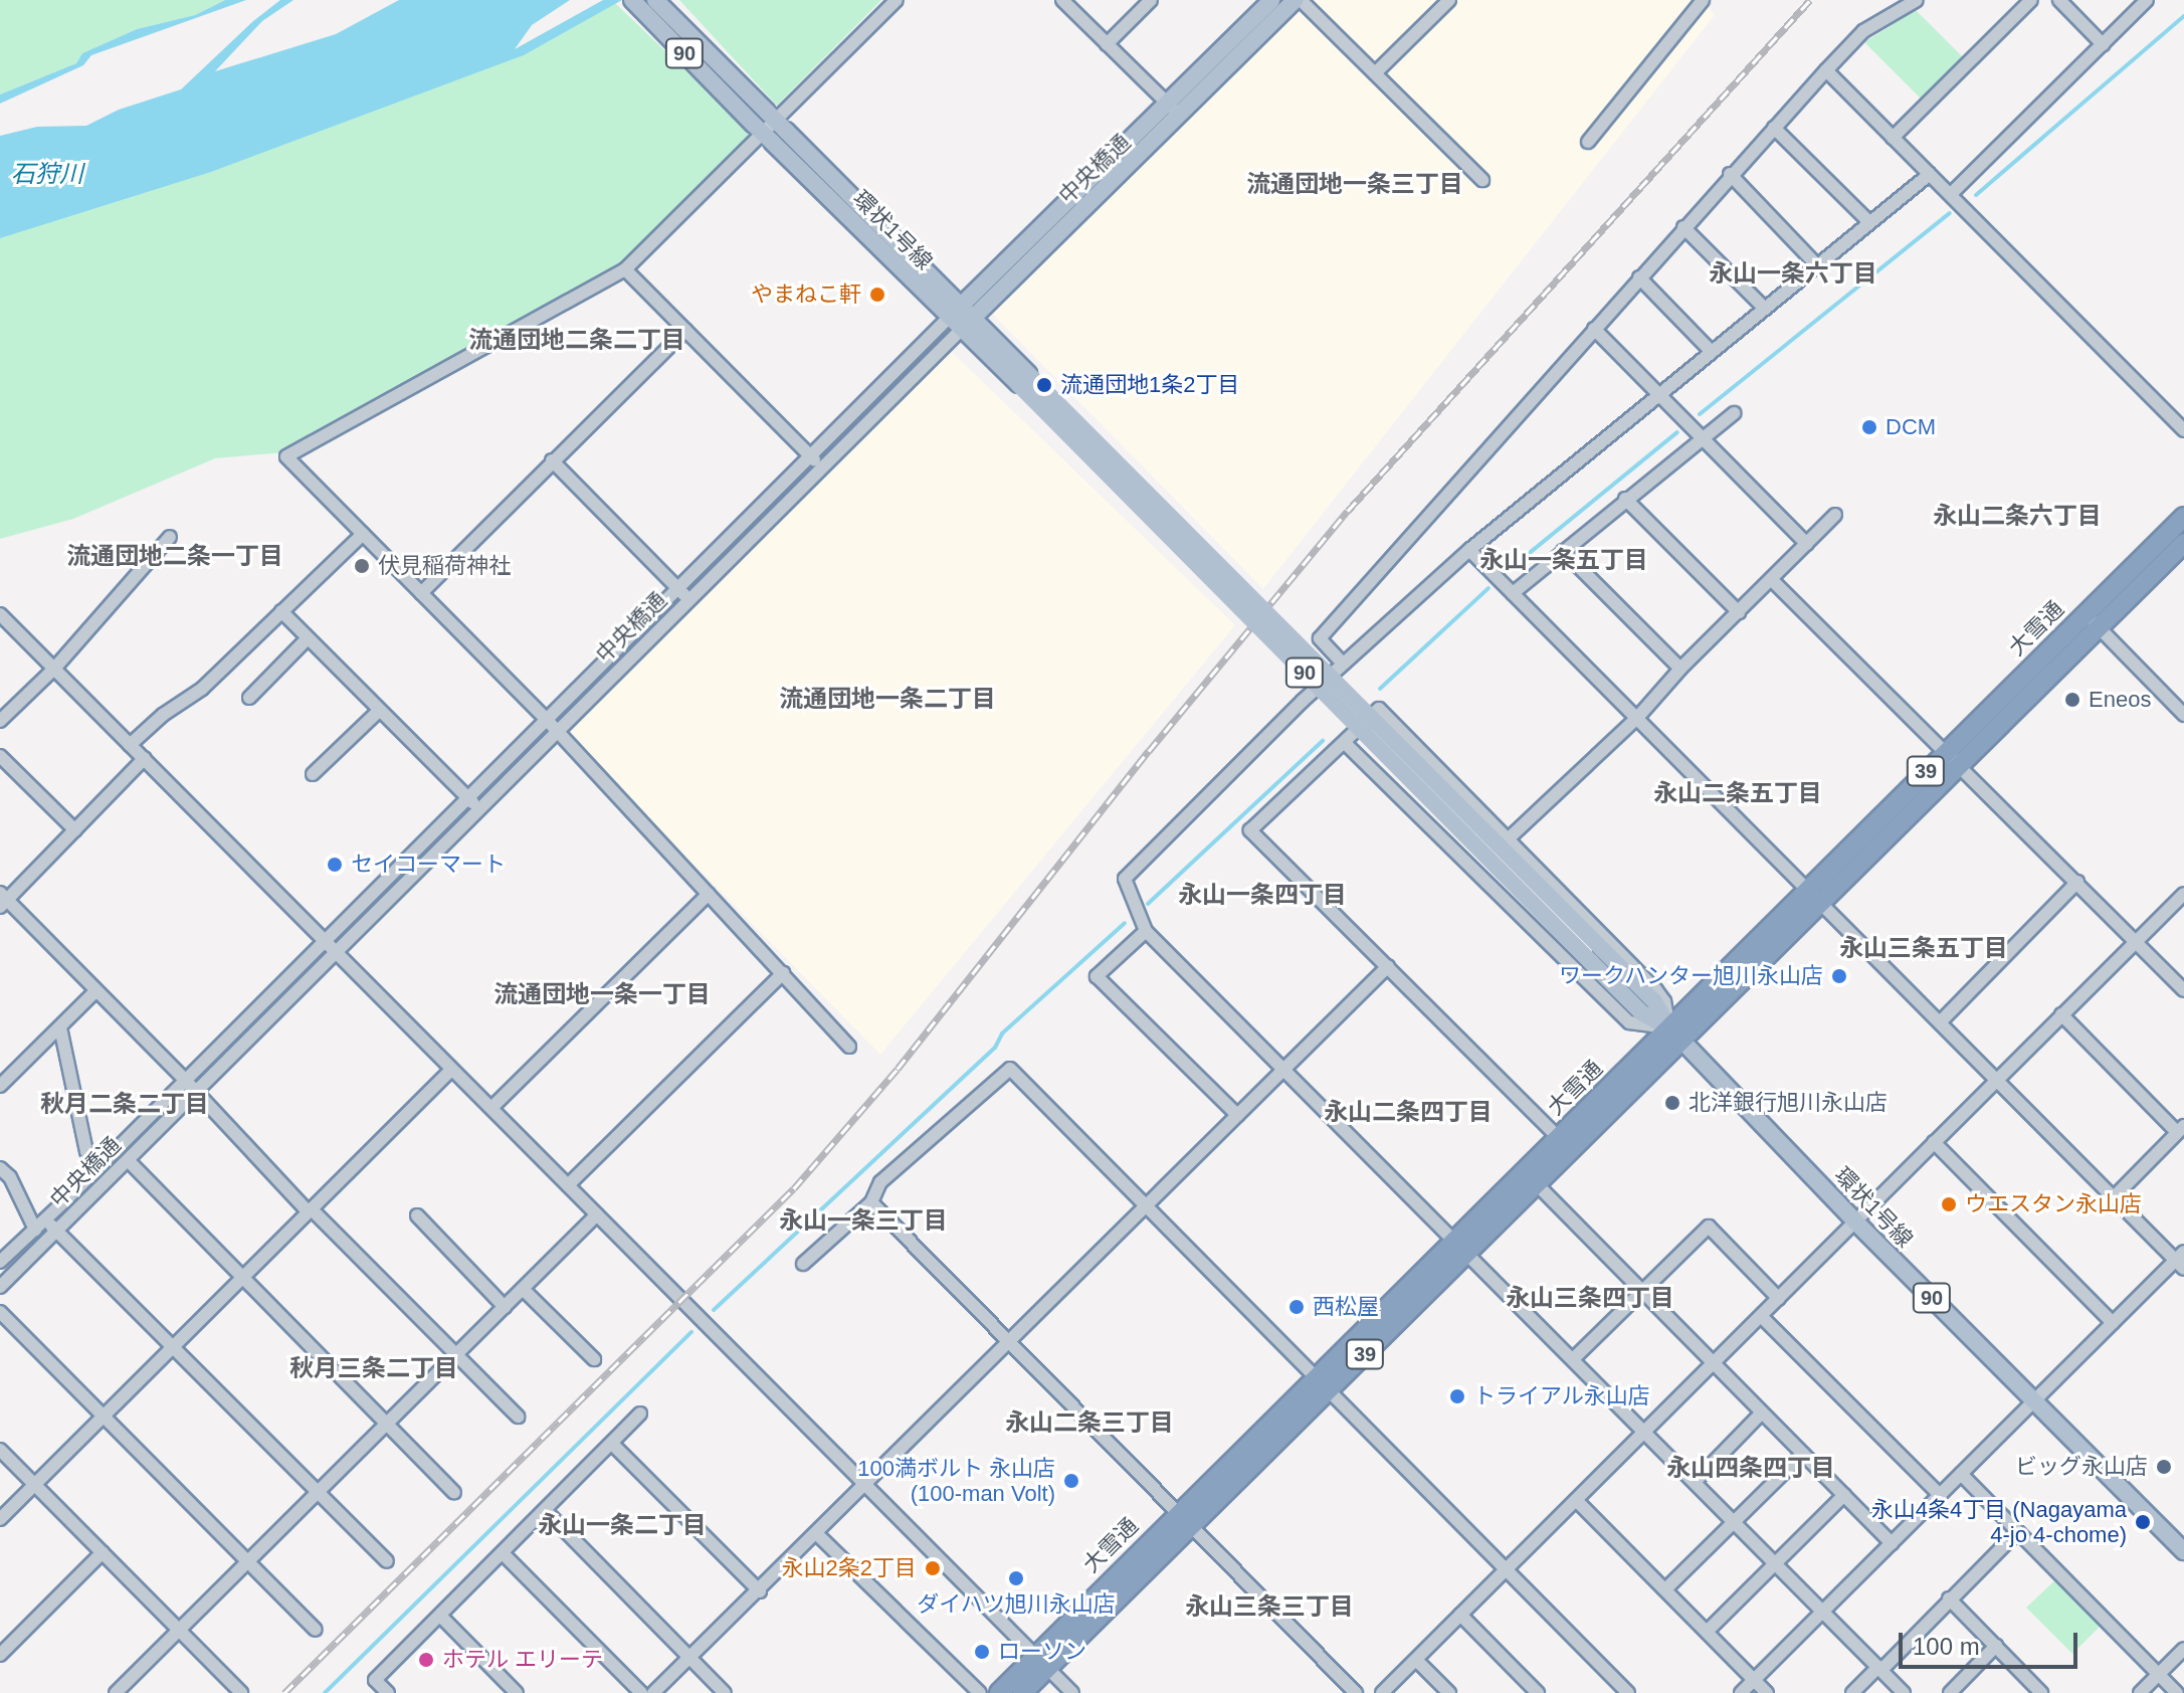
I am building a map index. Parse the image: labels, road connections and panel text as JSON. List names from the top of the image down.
{
  "streets": {
    "highway": ["大雪通", "39"],
    "main road": ["90", "中央橋通", "環状1号線"]
  },
  "crossings": [
    ["90", "環状1号線"],
    ["中央橋通", "環状1号線"],
    ["環状1号線", "大雪通"]
  ],
  "districts": [
    "流通団地一条三丁目",
    "永山一条六丁目",
    "流通団地二条二丁目",
    "永山二条六丁目",
    "流通団地二条一丁目",
    "永山一条五丁目",
    "流通団地一条二丁目",
    "永山二条五丁目",
    "永山一条四丁目",
    "永山三条五丁目",
    "流通団地一条一丁目",
    "秋月二条二丁目",
    "永山二条四丁目",
    "永山一条三丁目",
    "永山三条四丁目",
    "秋月三条二丁目",
    "永山二条三丁目",
    "永山四条四丁目",
    "永山一条二丁目",
    "永山三条三丁目"
  ],
  "water": ["石狩川"],
  "places": [
    "やまねこ軒",
    "流通団地1条2丁目",
    "DCM",
    "伏見稲荷神社",
    "Eneos",
    "セイコーマート",
    "ワークハンター旭川永山店",
    "北洋銀行旭川永山店",
    "ウエスタン永山店",
    "西松屋",
    "トライアル永山店",
    "ビッグ永山店",
    "100満ボルト 永山店 (100-man Volt)",
    "永山4条4丁目 (Nagayama 4-jo 4-chome)",
    "永山2条2丁目",
    "ダイハツ旭川永山店",
    "ローソン",
    "ホテル エリーテ"
  ],
  "scale_bar": "100 m"
}
